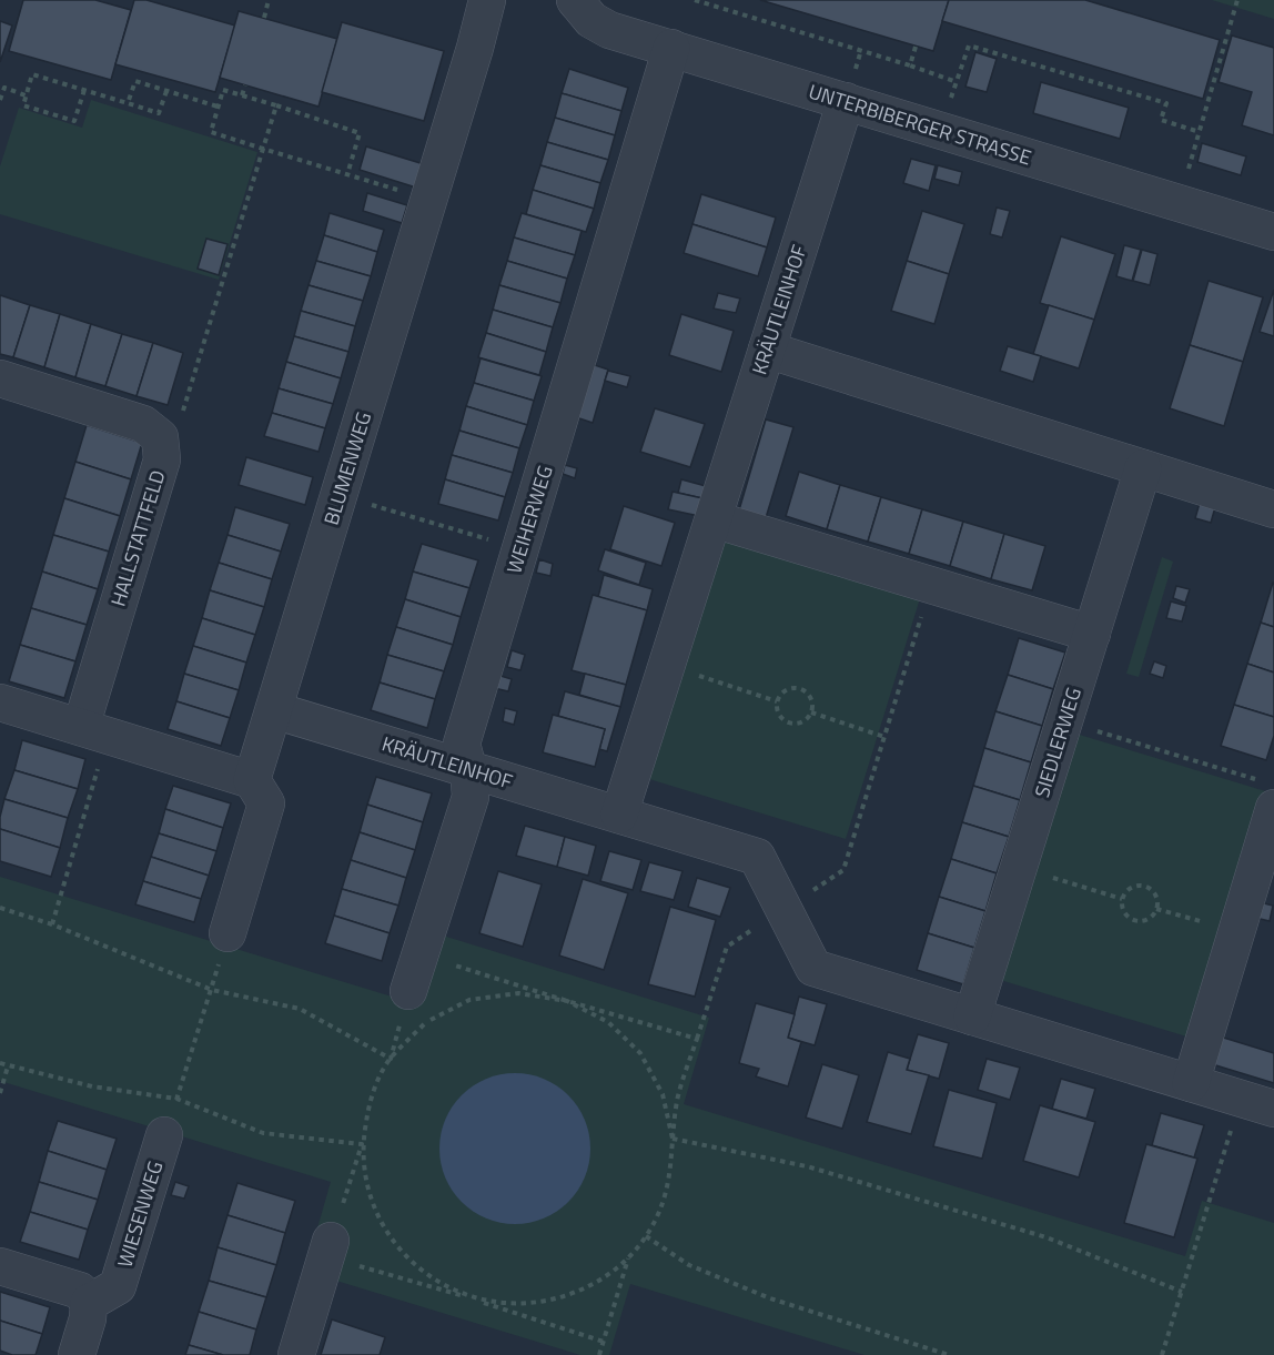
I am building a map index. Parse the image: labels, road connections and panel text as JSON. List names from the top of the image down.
{
  "streets": {
    "street": [
      "UNTERBIBERGER STRASSE",
      "KRÄUTLEINHOF",
      "BLUMENWEG",
      "WEIHERWEG",
      "HALLSTATTFELD",
      "SIEDLERWEG",
      "WIESENWEG"
    ]
  },
  "crossings": [
    ["UNTERBIBERGER STRASSE", "KRÄUTLEINHOF"],
    ["UNTERBIBERGER STRASSE", "WEIHERWEG"],
    ["KRÄUTLEINHOF", "BLUMENWEG"],
    ["KRÄUTLEINHOF", "WEIHERWEG"],
    ["KRÄUTLEINHOF", "SIEDLERWEG"]
  ]
}
